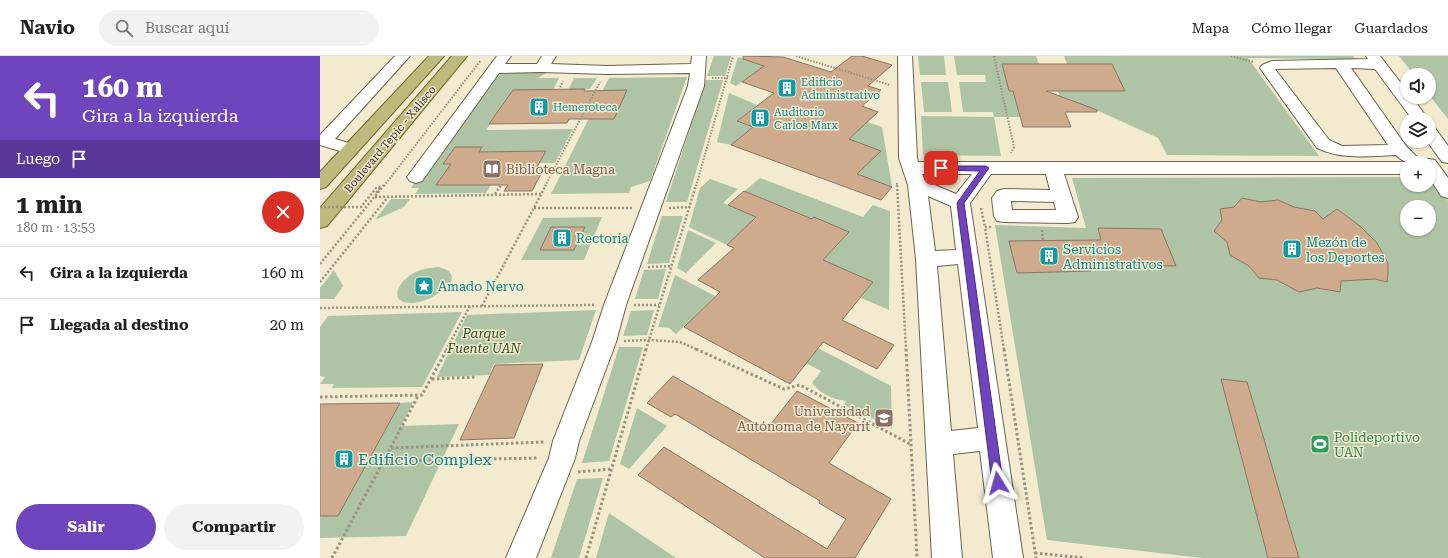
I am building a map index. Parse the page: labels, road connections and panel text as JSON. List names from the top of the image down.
{
  "streets": {
    "main road": ["Boulevard Tepic - Xalisco"]
  },
  "parks": ["Parque Fuente UAN"],
  "places": {
    "building": [
      "Edificio Administrativo",
      "Hemeroteca",
      "Auditorio Carlos Marx",
      "Rectoría",
      "Mezón de los Deportes",
      "Servicios Administrativos",
      "Edificio Complex"
    ],
    "library": ["Biblioteca Magna"],
    "place": ["Amado Nervo"],
    "school or university": ["Universidad Autónoma de Nayarit"],
    "sports": ["Polideportivo UAN"]
  },
  "page": {
    "header": "Navio",
    "search": "Buscar aquí",
    "nav": ["Mapa", "Cómo llegar", "Guardados"],
    "turn": ["160 m", "Gira a la izquierda"],
    "map_buttons": ["+", "−"],
    "then": "Luego",
    "heading": ["1 min", "180 m · 13:53"],
    "list": [
      {
        "name": "Gira a la izquierda",
        "value": "160 m"
      },
      {
        "name": "Llegada al destino",
        "value": "20 m"
      }
    ],
    "buttons": ["Salir", "Compartir"]
  }
}
